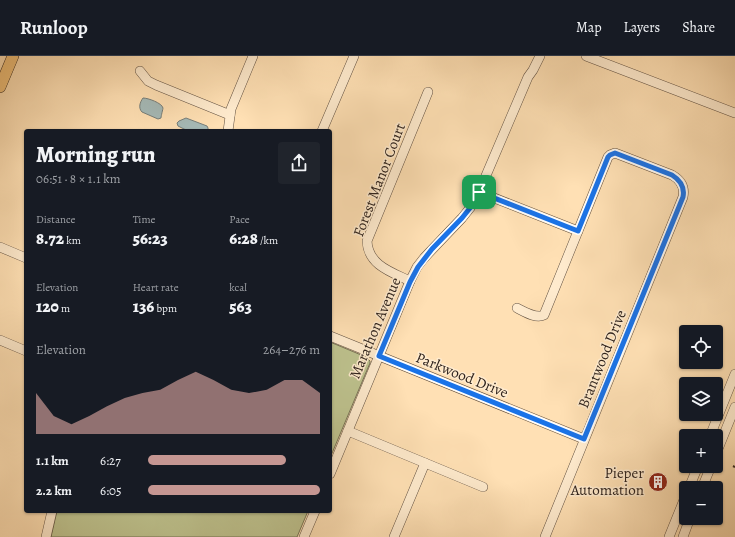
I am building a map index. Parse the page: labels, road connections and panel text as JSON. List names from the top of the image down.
{
  "streets": {
    "street": [
      "Forest Manor Court",
      "Marathon Avenue",
      "Brantwood Drive",
      "Parkwood Drive"
    ]
  },
  "crossings": [
    ["Forest Manor Court", "Marathon Avenue"],
    ["Marathon Avenue", "Parkwood Drive"],
    ["Brantwood Drive", "Parkwood Drive"]
  ],
  "places": {
    "building": ["Pieper Automation"]
  },
  "page": {
    "header": "Runloop",
    "nav": ["Map", "Layers", "Share"],
    "heading": ["Morning run", "06:51 · 8 × 1.1 km"],
    "stats": [
      ["Distance", "8.72 km"],
      ["Time", "56:23"],
      ["Pace", "6:28 /km"],
      ["Elevation", "120 m"],
      ["Heart rate", "136 bpm"],
      ["kcal", "563"]
    ],
    "map_buttons": ["+", "−"],
    "chart": ["Elevation", "264–276 m"],
    "list": [
      {
        "name": "1.1 km",
        "note": "6:27"
      },
      {
        "name": "2.2 km",
        "note": "6:05"
      }
    ]
  }
}
